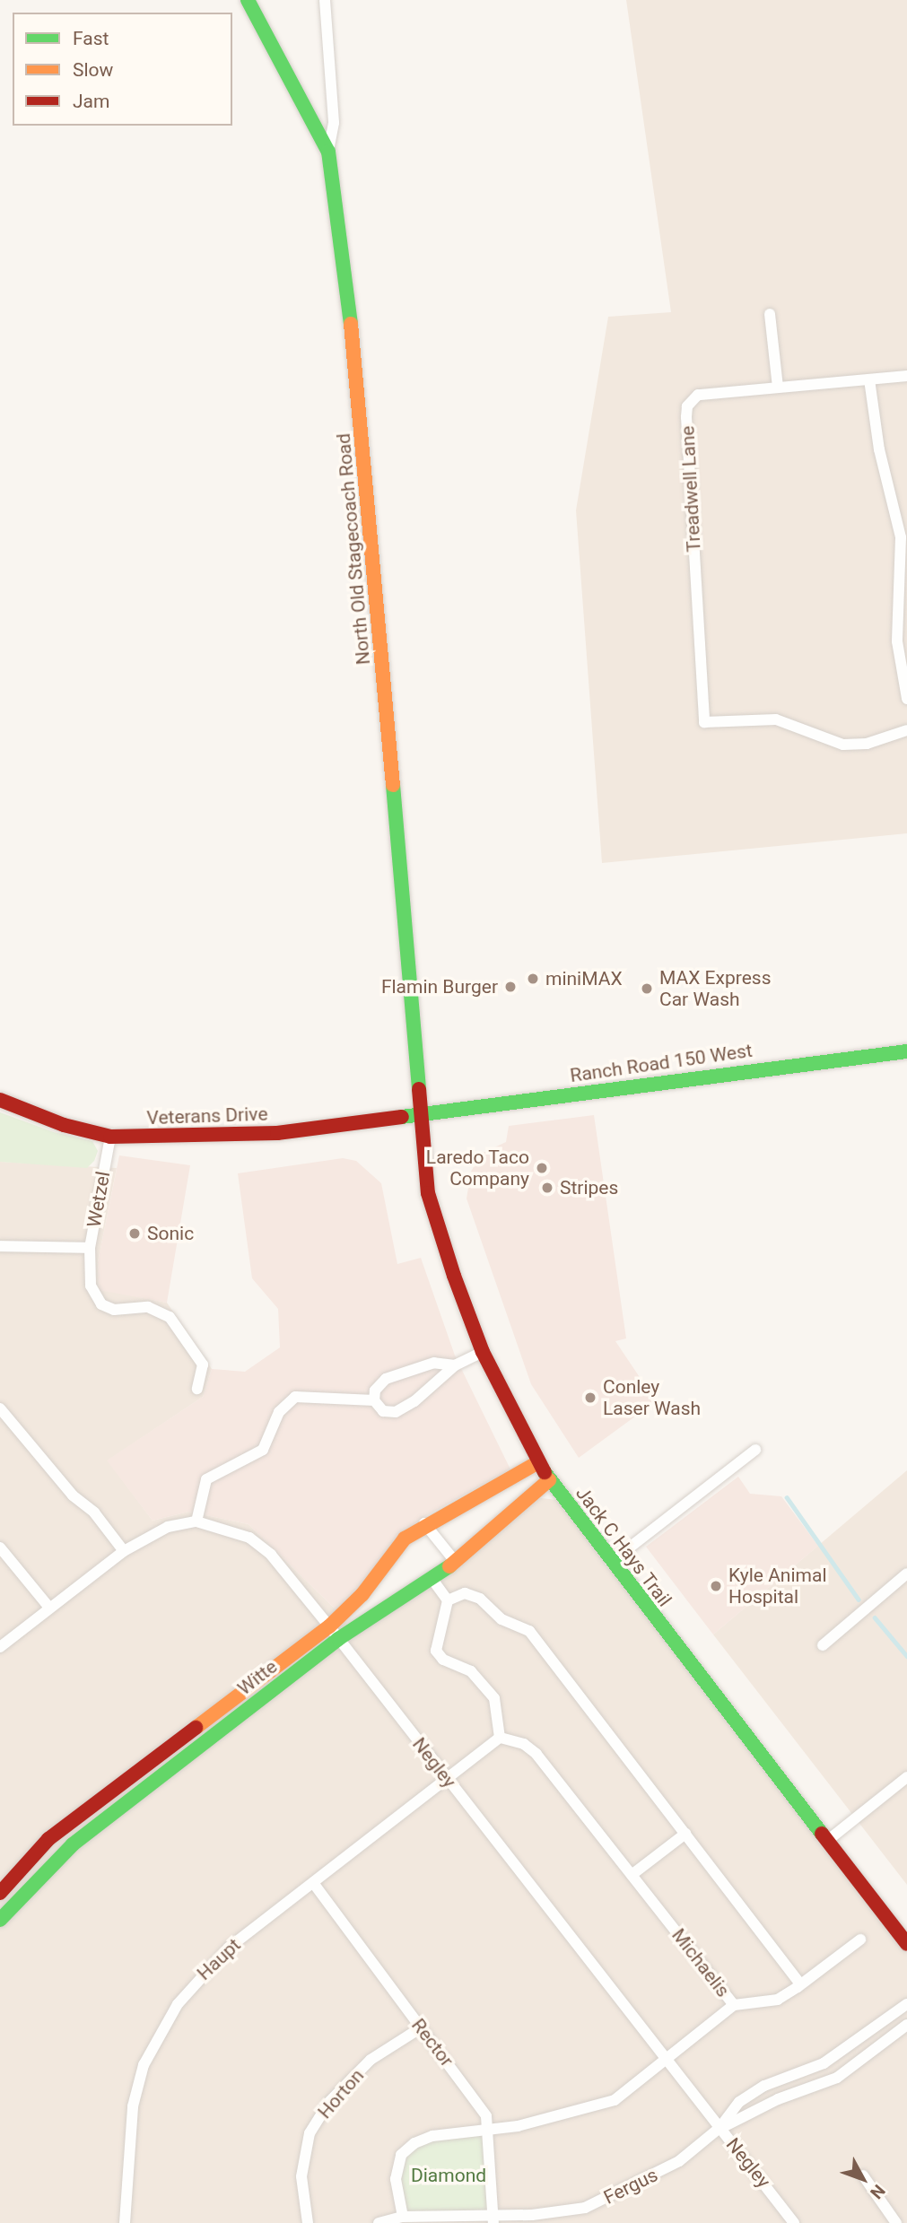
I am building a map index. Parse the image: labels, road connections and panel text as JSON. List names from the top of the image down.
{
  "streets": {
    "street": [
      "Treadwell Lane",
      "North Old Stagecoach Road",
      "Ranch Road 150 West",
      "Veterans Drive",
      "Wetzel",
      "Jack C Hays Trail",
      "Witte",
      "Negley",
      "Haupt",
      "Michaelis",
      "Rector",
      "Horton",
      "Fergus"
    ]
  },
  "crossings": [
    ["North Old Stagecoach Road", "Ranch Road 150 West"],
    ["North Old Stagecoach Road", "Veterans Drive"],
    ["North Old Stagecoach Road", "Jack C Hays Trail"],
    ["Ranch Road 150 West", "Veterans Drive"],
    ["Ranch Road 150 West", "Jack C Hays Trail"],
    ["Veterans Drive", "Wetzel"],
    ["Veterans Drive", "Jack C Hays Trail"],
    ["Jack C Hays Trail", "Witte"],
    ["Witte", "Negley"],
    ["Negley", "Haupt"],
    ["Negley", "Fergus"],
    ["Haupt", "Michaelis"],
    ["Haupt", "Rector"],
    ["Rector", "Horton"],
    ["Rector", "Fergus"]
  ],
  "parks": ["Diamond"],
  "places": [
    "miniMAX",
    "Flamin Burger",
    "MAX Express Car Wash",
    "Laredo Taco Company",
    "Stripes",
    "Sonic",
    "Conley Laser Wash",
    "Kyle Animal Hospital"
  ],
  "legend": ["Fast", "Slow", "Jam"],
  "north": "bottom right"
}
